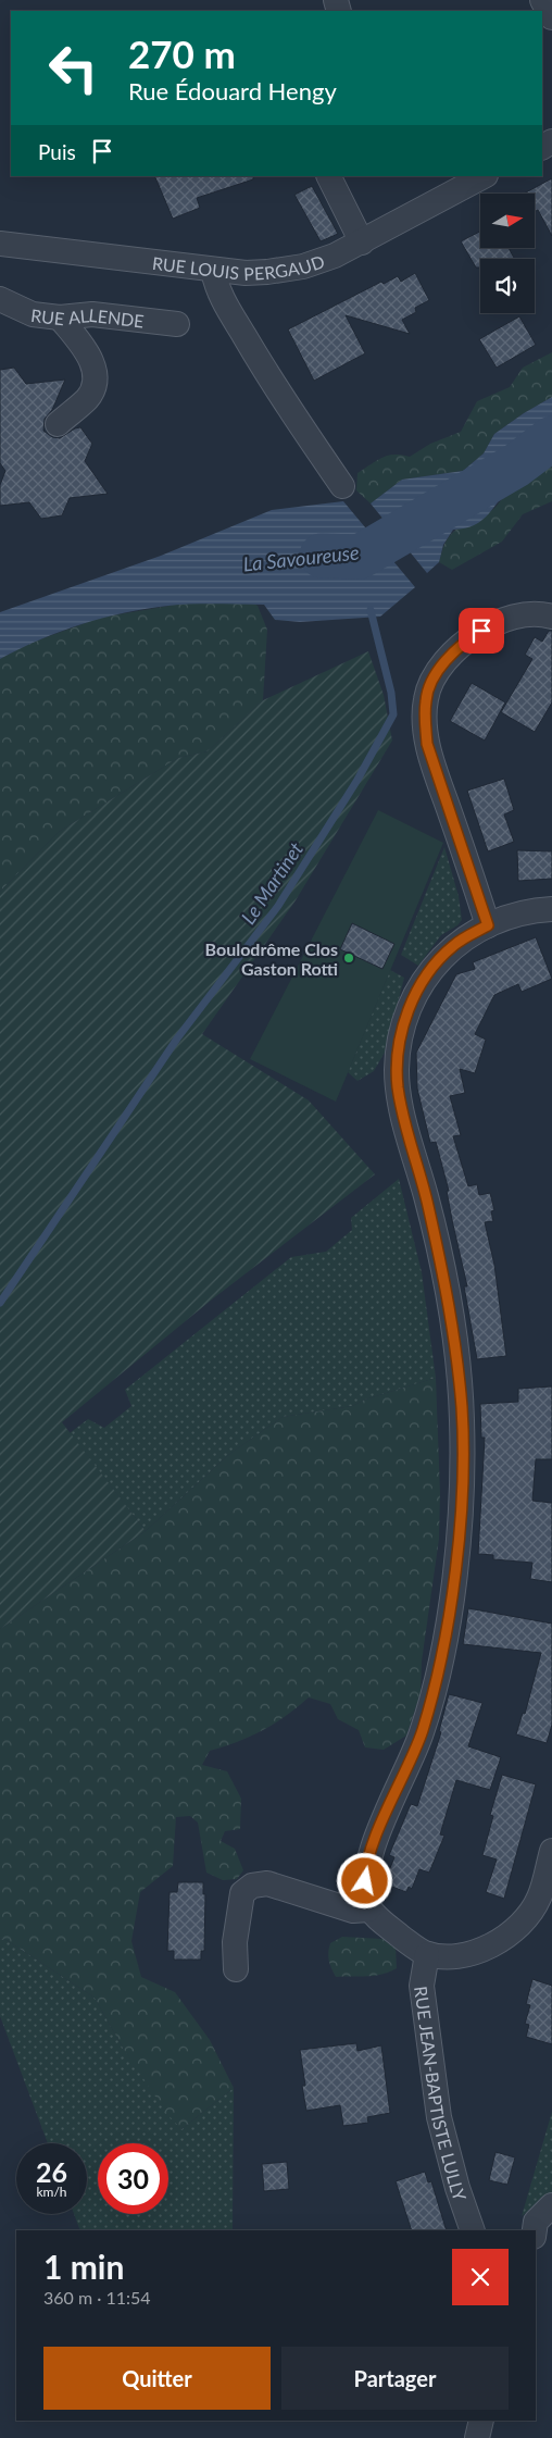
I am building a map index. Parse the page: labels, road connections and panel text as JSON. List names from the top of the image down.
{
  "streets": {
    "street": ["RUE LOUIS PERGAUD", "RUE ALLENDE", "RUE JEAN-BAPTISTE LULLY"]
  },
  "water": ["La Savoureuse", "Le Martinet"],
  "places": ["Boulodrôme Clos Gaston Rotti"],
  "north": "right",
  "page": {
    "turn": ["270 m", "Rue Édouard Hengy"],
    "then": "Puis",
    "speed": "26 km/h",
    "limit": "30",
    "heading": ["1 min", "360 m · 11:54"],
    "buttons": ["Quitter", "Partager"]
  }
}
